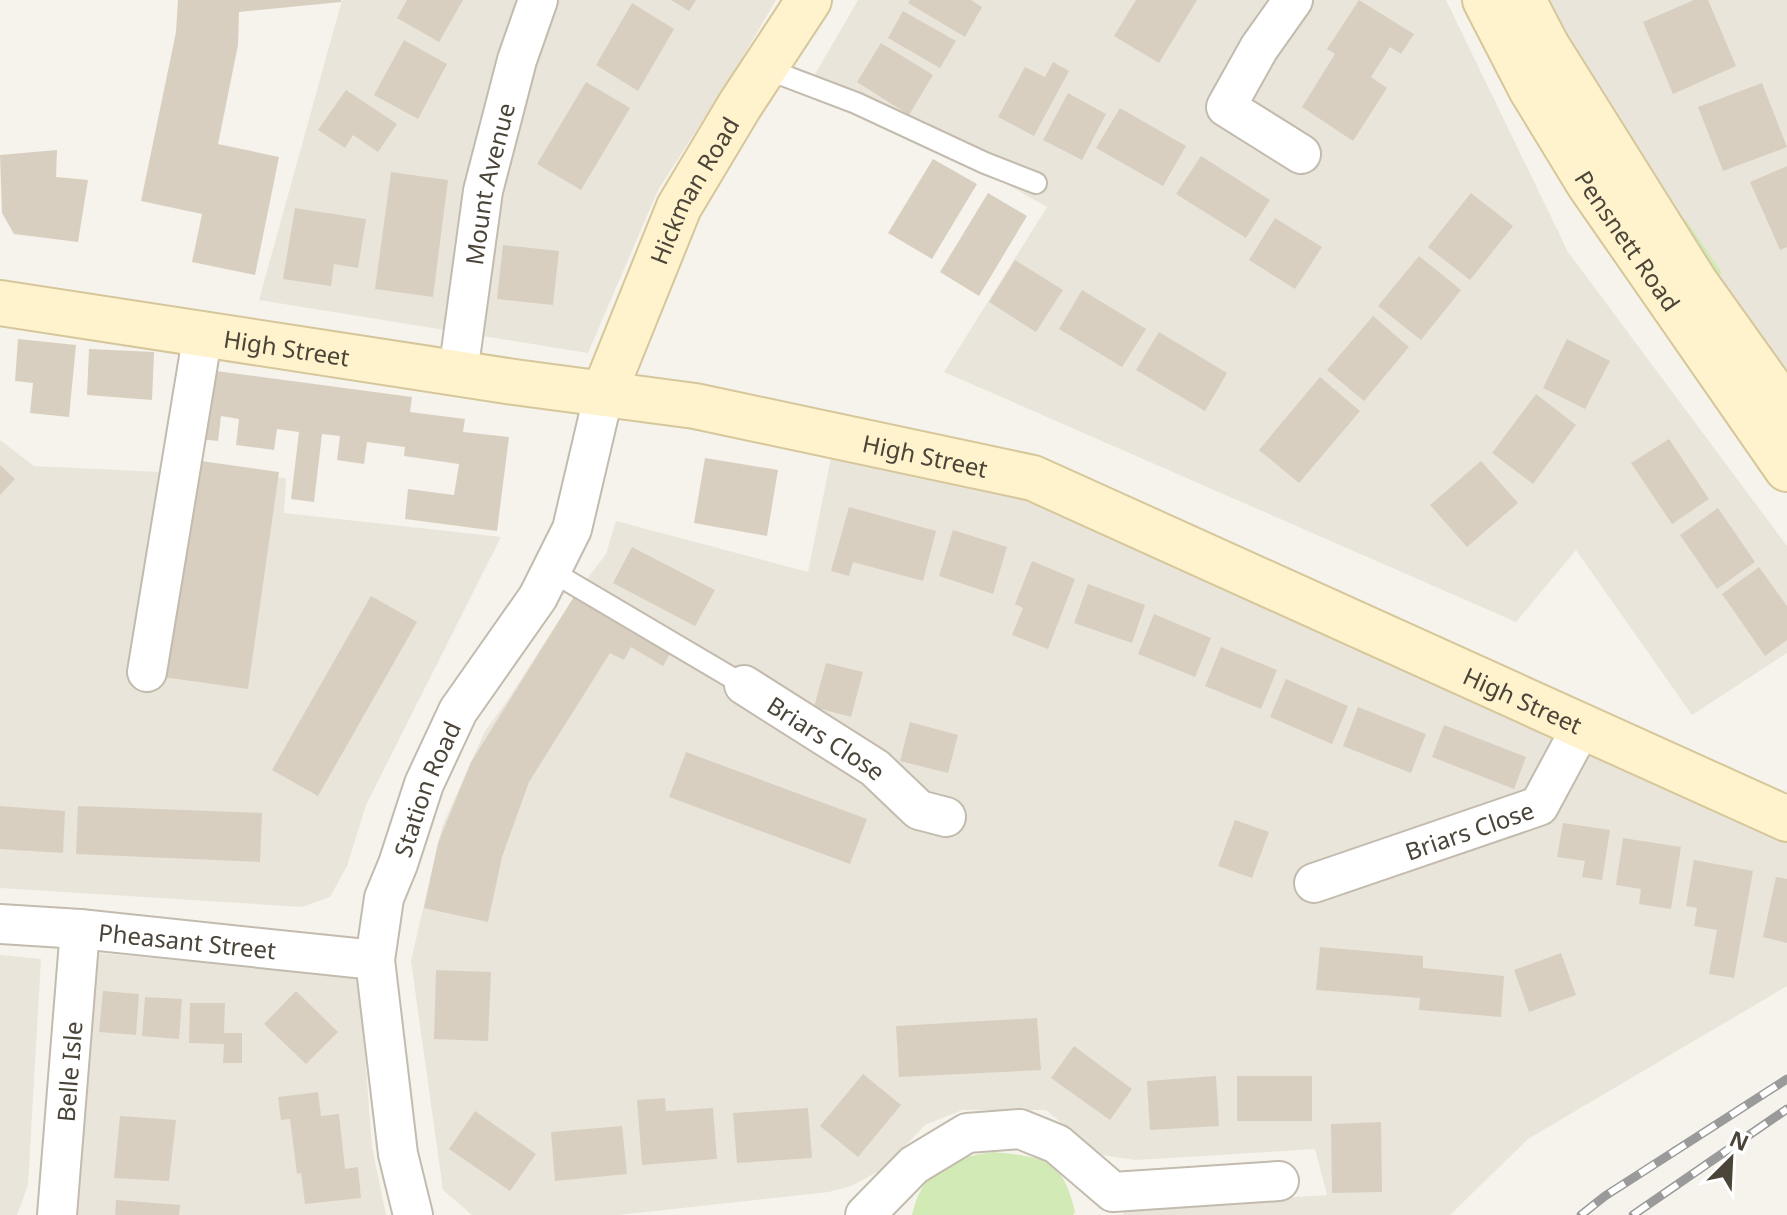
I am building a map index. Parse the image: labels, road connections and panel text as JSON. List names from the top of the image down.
{
  "streets": {
    "main road": ["Hickman Road", "Pensnett Road", "High Street"],
    "street": [
      "Mount Avenue",
      "Briars Close",
      "Station Road",
      "Pheasant Street",
      "Belle Isle"
    ]
  },
  "crossings": [
    ["Mount Avenue", "High Street"],
    ["Hickman Road", "High Street"],
    ["Hickman Road", "Station Road"],
    ["High Street", "Briars Close"],
    ["High Street", "Station Road"],
    ["Station Road", "Pheasant Street"],
    ["Pheasant Street", "Belle Isle"]
  ],
  "north": "top right"
}
